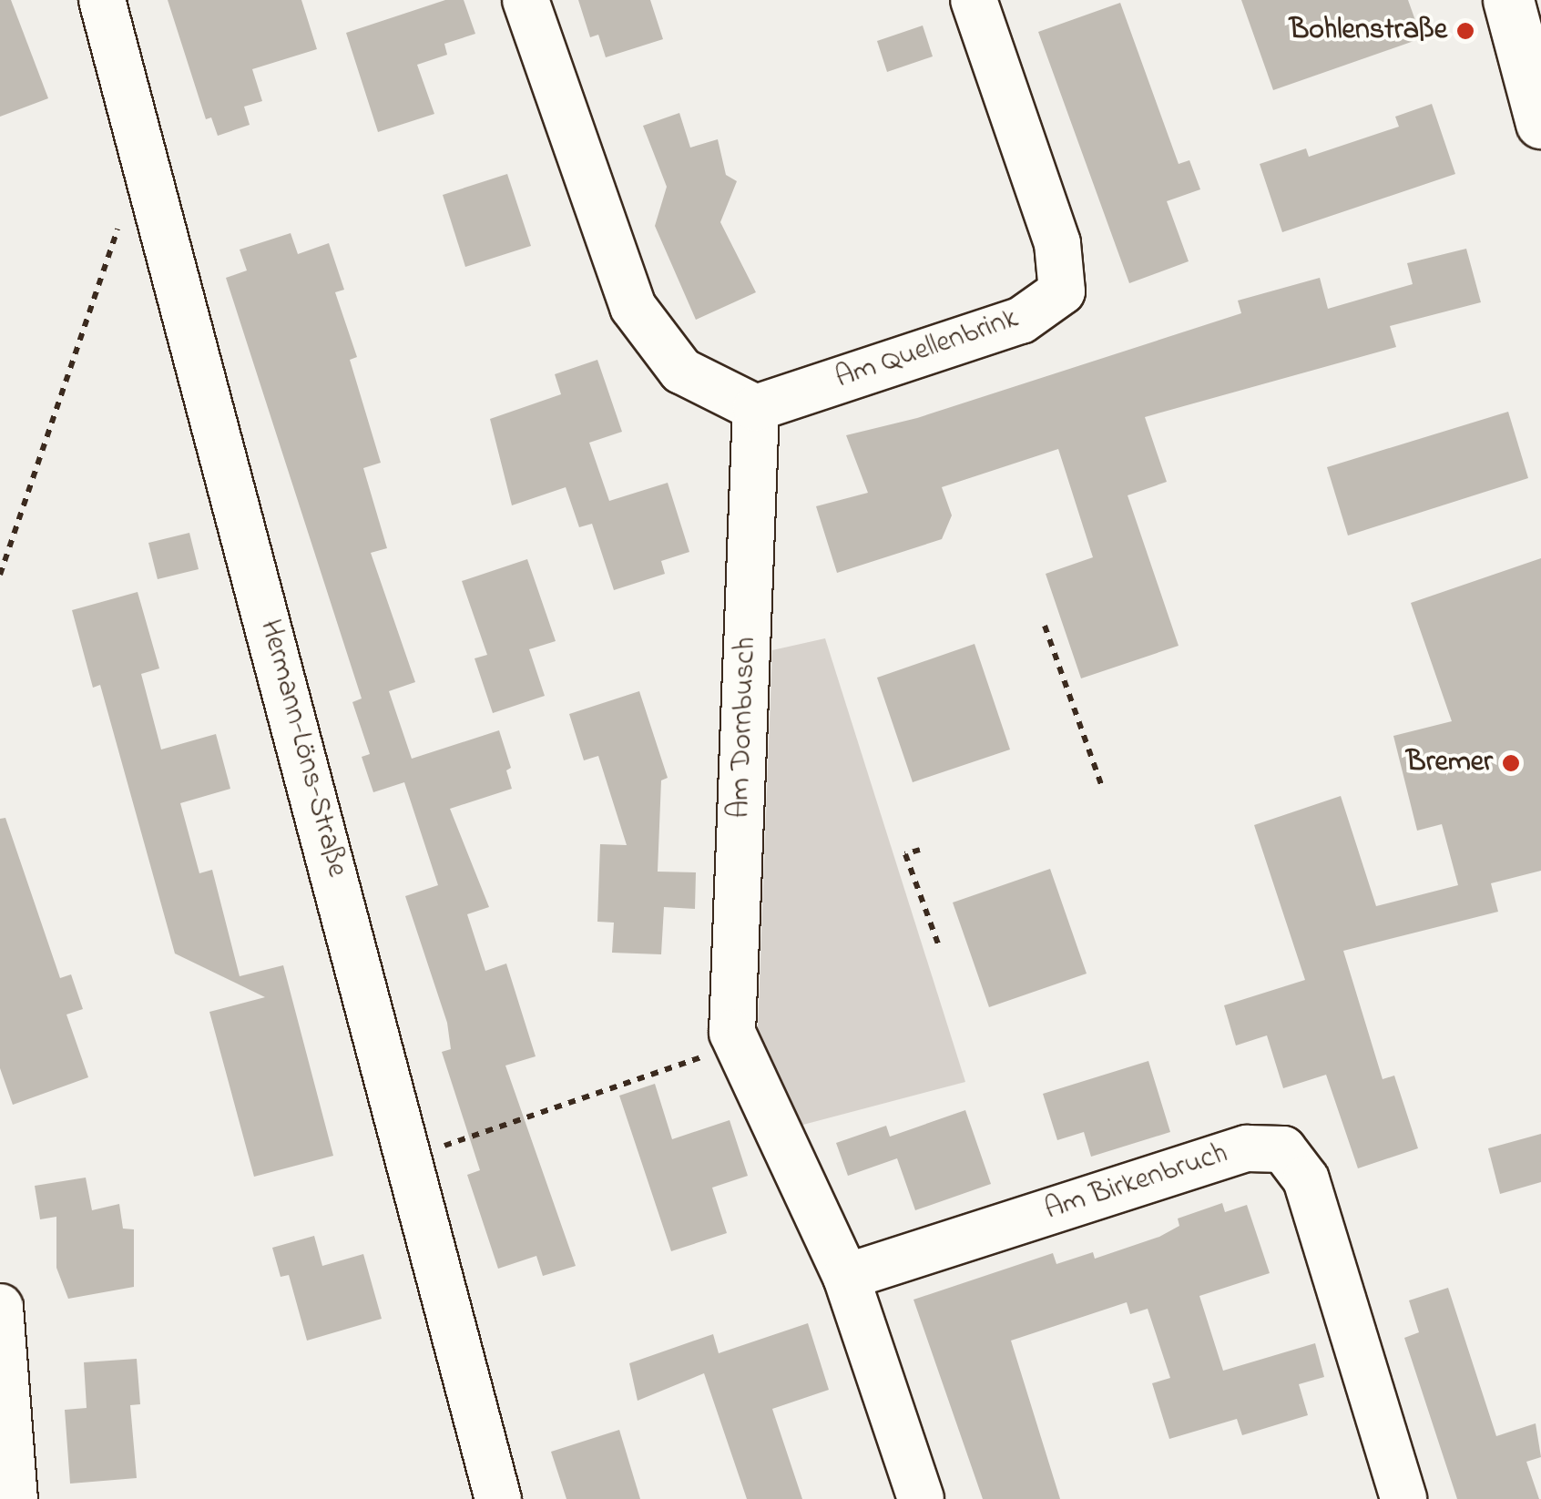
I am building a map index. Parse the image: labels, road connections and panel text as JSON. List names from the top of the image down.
{
  "streets": {
    "street": [
      "Am Quellenbrink",
      "Am Dornbusch",
      "Hermann-Löns-Straße",
      "Am Birkenbruch"
    ]
  },
  "crossings": [
    ["Am Quellenbrink", "Am Dornbusch"],
    ["Am Dornbusch", "Am Birkenbruch"]
  ],
  "places": ["Bohlenstraße", "Bremer"]
}
